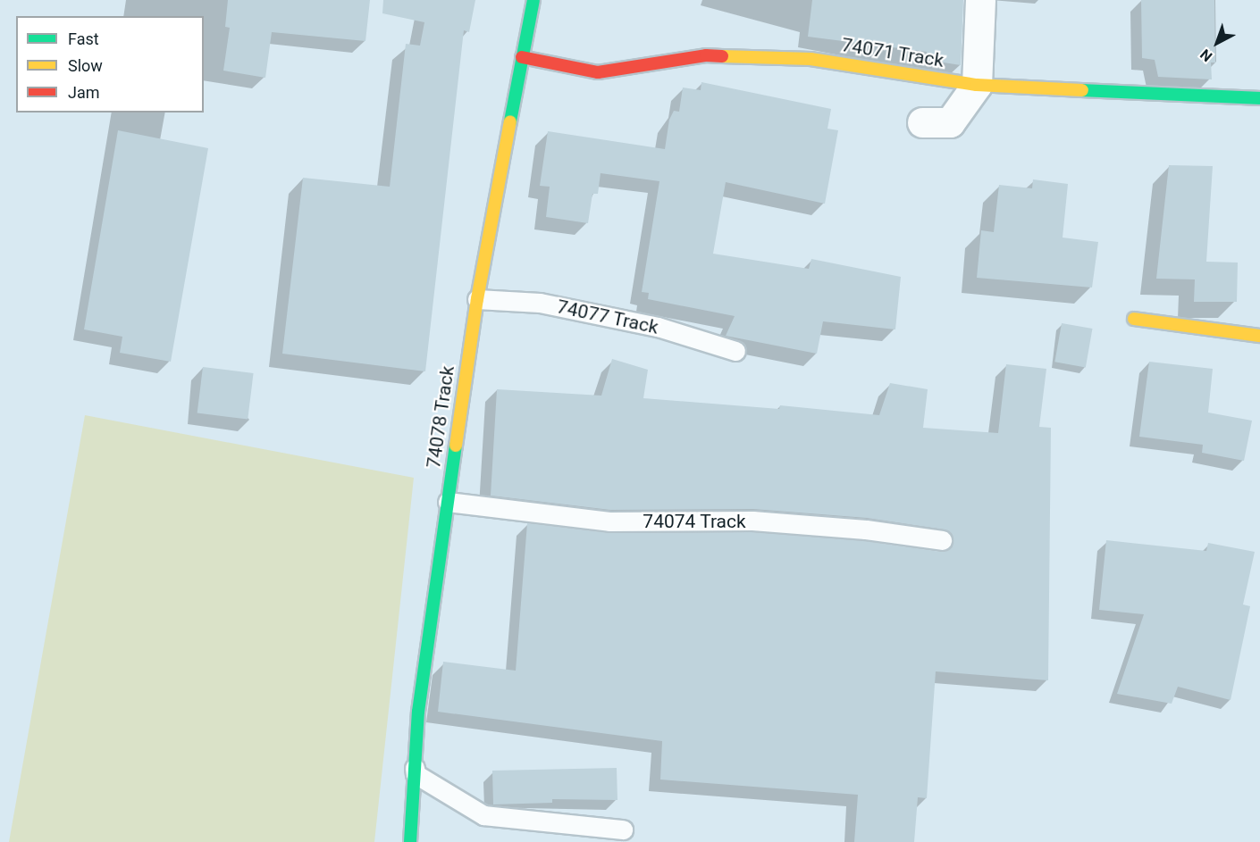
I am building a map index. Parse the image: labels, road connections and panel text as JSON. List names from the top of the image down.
{
  "streets": {
    "street": ["74071 Track", "74078 Track"],
    "lane": ["74077 Track", "74074 Track"]
  },
  "crossings": [
    ["74071 Track", "74078 Track"],
    ["74077 Track", "74078 Track"],
    ["74078 Track", "74074 Track"]
  ],
  "legend": ["Fast", "Slow", "Jam"],
  "north": "bottom left"
}
